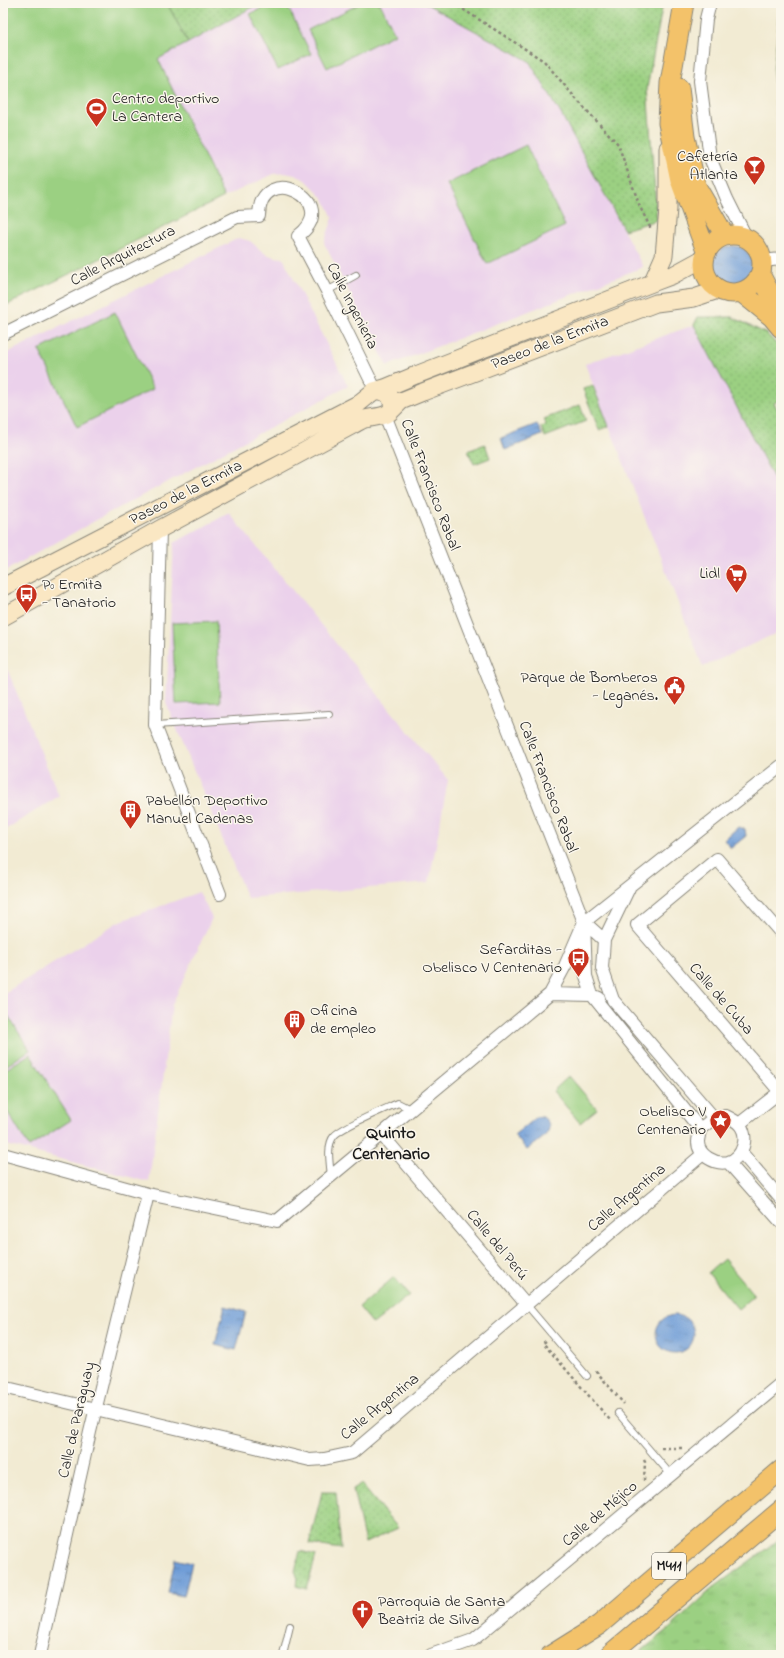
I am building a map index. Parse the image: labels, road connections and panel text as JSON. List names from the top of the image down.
{
  "streets": {
    "main road": ["Paseo de la Ermita", "M411"],
    "street": [
      "Calle Arquitectura",
      "Calle Ingeniería",
      "Calle Francisco Rabal",
      "Calle de Cuba",
      "Calle Argentina",
      "Calle del Perú",
      "Calle de Paraguay",
      "Calle de Méjico"
    ]
  },
  "crossings": [
    ["Calle Arquitectura", "Calle Ingeniería"],
    ["Calle Ingeniería", "Paseo de la Ermita"],
    ["Paseo de la Ermita", "Calle Francisco Rabal"],
    ["Calle Argentina", "Calle del Perú"],
    ["Calle Argentina", "Calle de Paraguay"]
  ],
  "districts": ["Quinto Centenario"],
  "places": {
    "sports": ["Centro deportivo La Cantera"],
    "bar": ["Cafetería Atlanta"],
    "supermarket": ["Lidl"],
    "bus stop": ["Pº Ermita - Tanatorio", "Sefarditas - Obelisco V Centenario"],
    "public building": ["Parque de Bomberos - Leganés."],
    "building": ["Pabellón Deportivo Manuel Cadenas", "Oficina de empleo"],
    "place": ["Obelisco V Centenario"],
    "church": ["Parroquia de Santa Beatriz de Silva"]
  }
}
